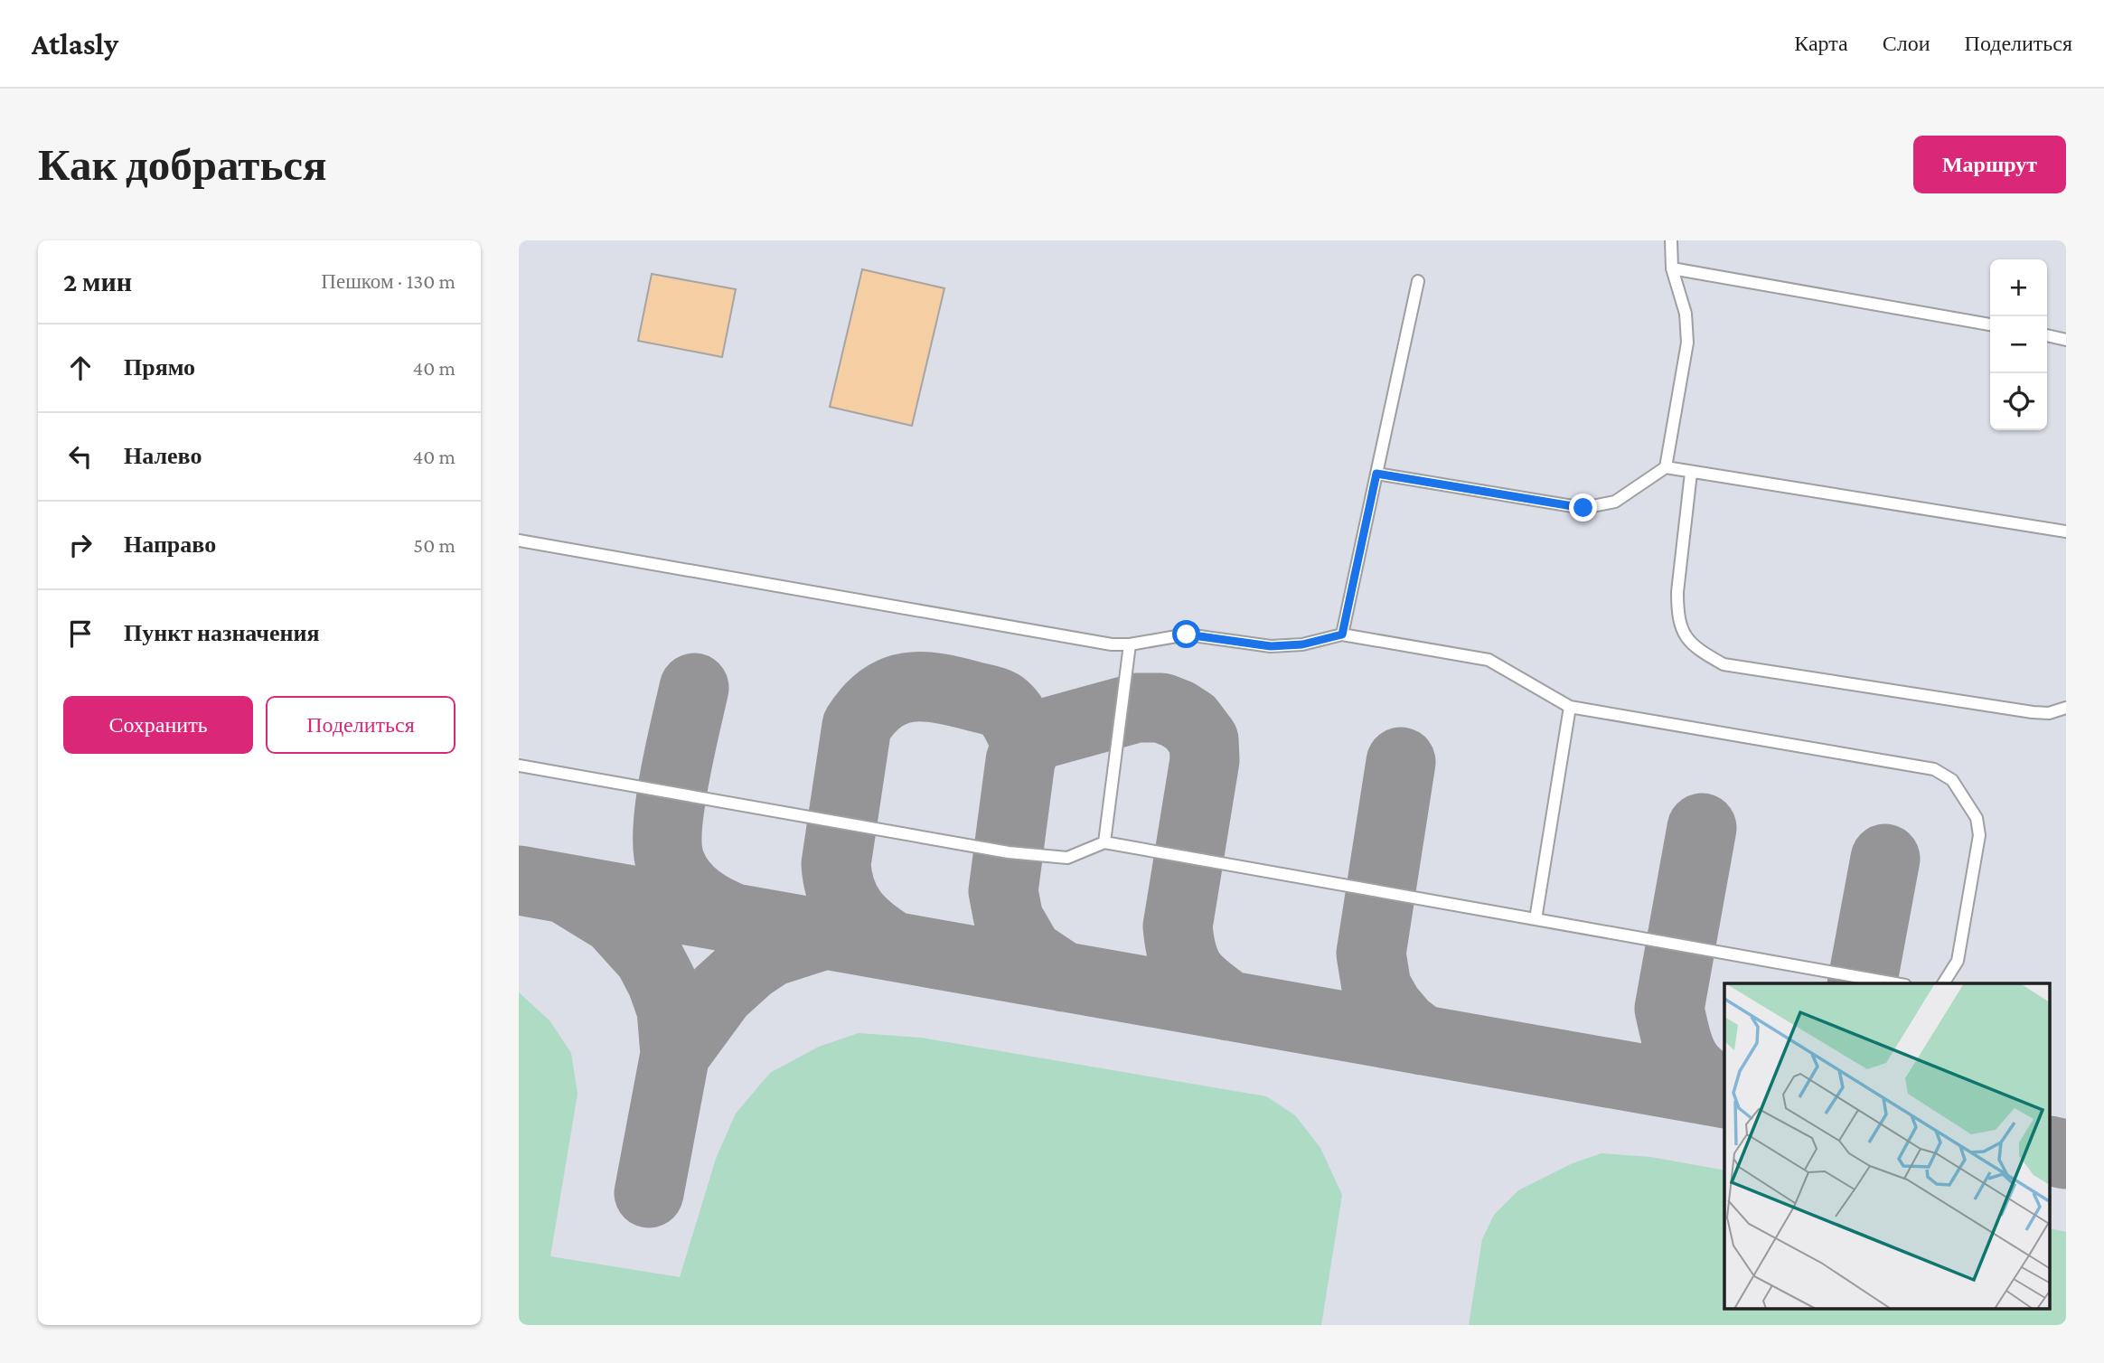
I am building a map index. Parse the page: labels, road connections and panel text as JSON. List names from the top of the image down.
{
  "page": {
    "header": "Atlasly",
    "nav": ["Карта", "Слои", "Поделиться"],
    "buttons": [
      "Маршрут",
      ["Сохранить", "Поделиться"]
    ],
    "title": "Как добраться",
    "heading": ["2 мин", "Пешком · 130 m"],
    "map_buttons": ["+", "−"],
    "list": [
      ["Прямо", "40 m"],
      ["Налево", "40 m"],
      ["Направо", "50 m"],
      "Пункт назначения"
    ]
  }
}
